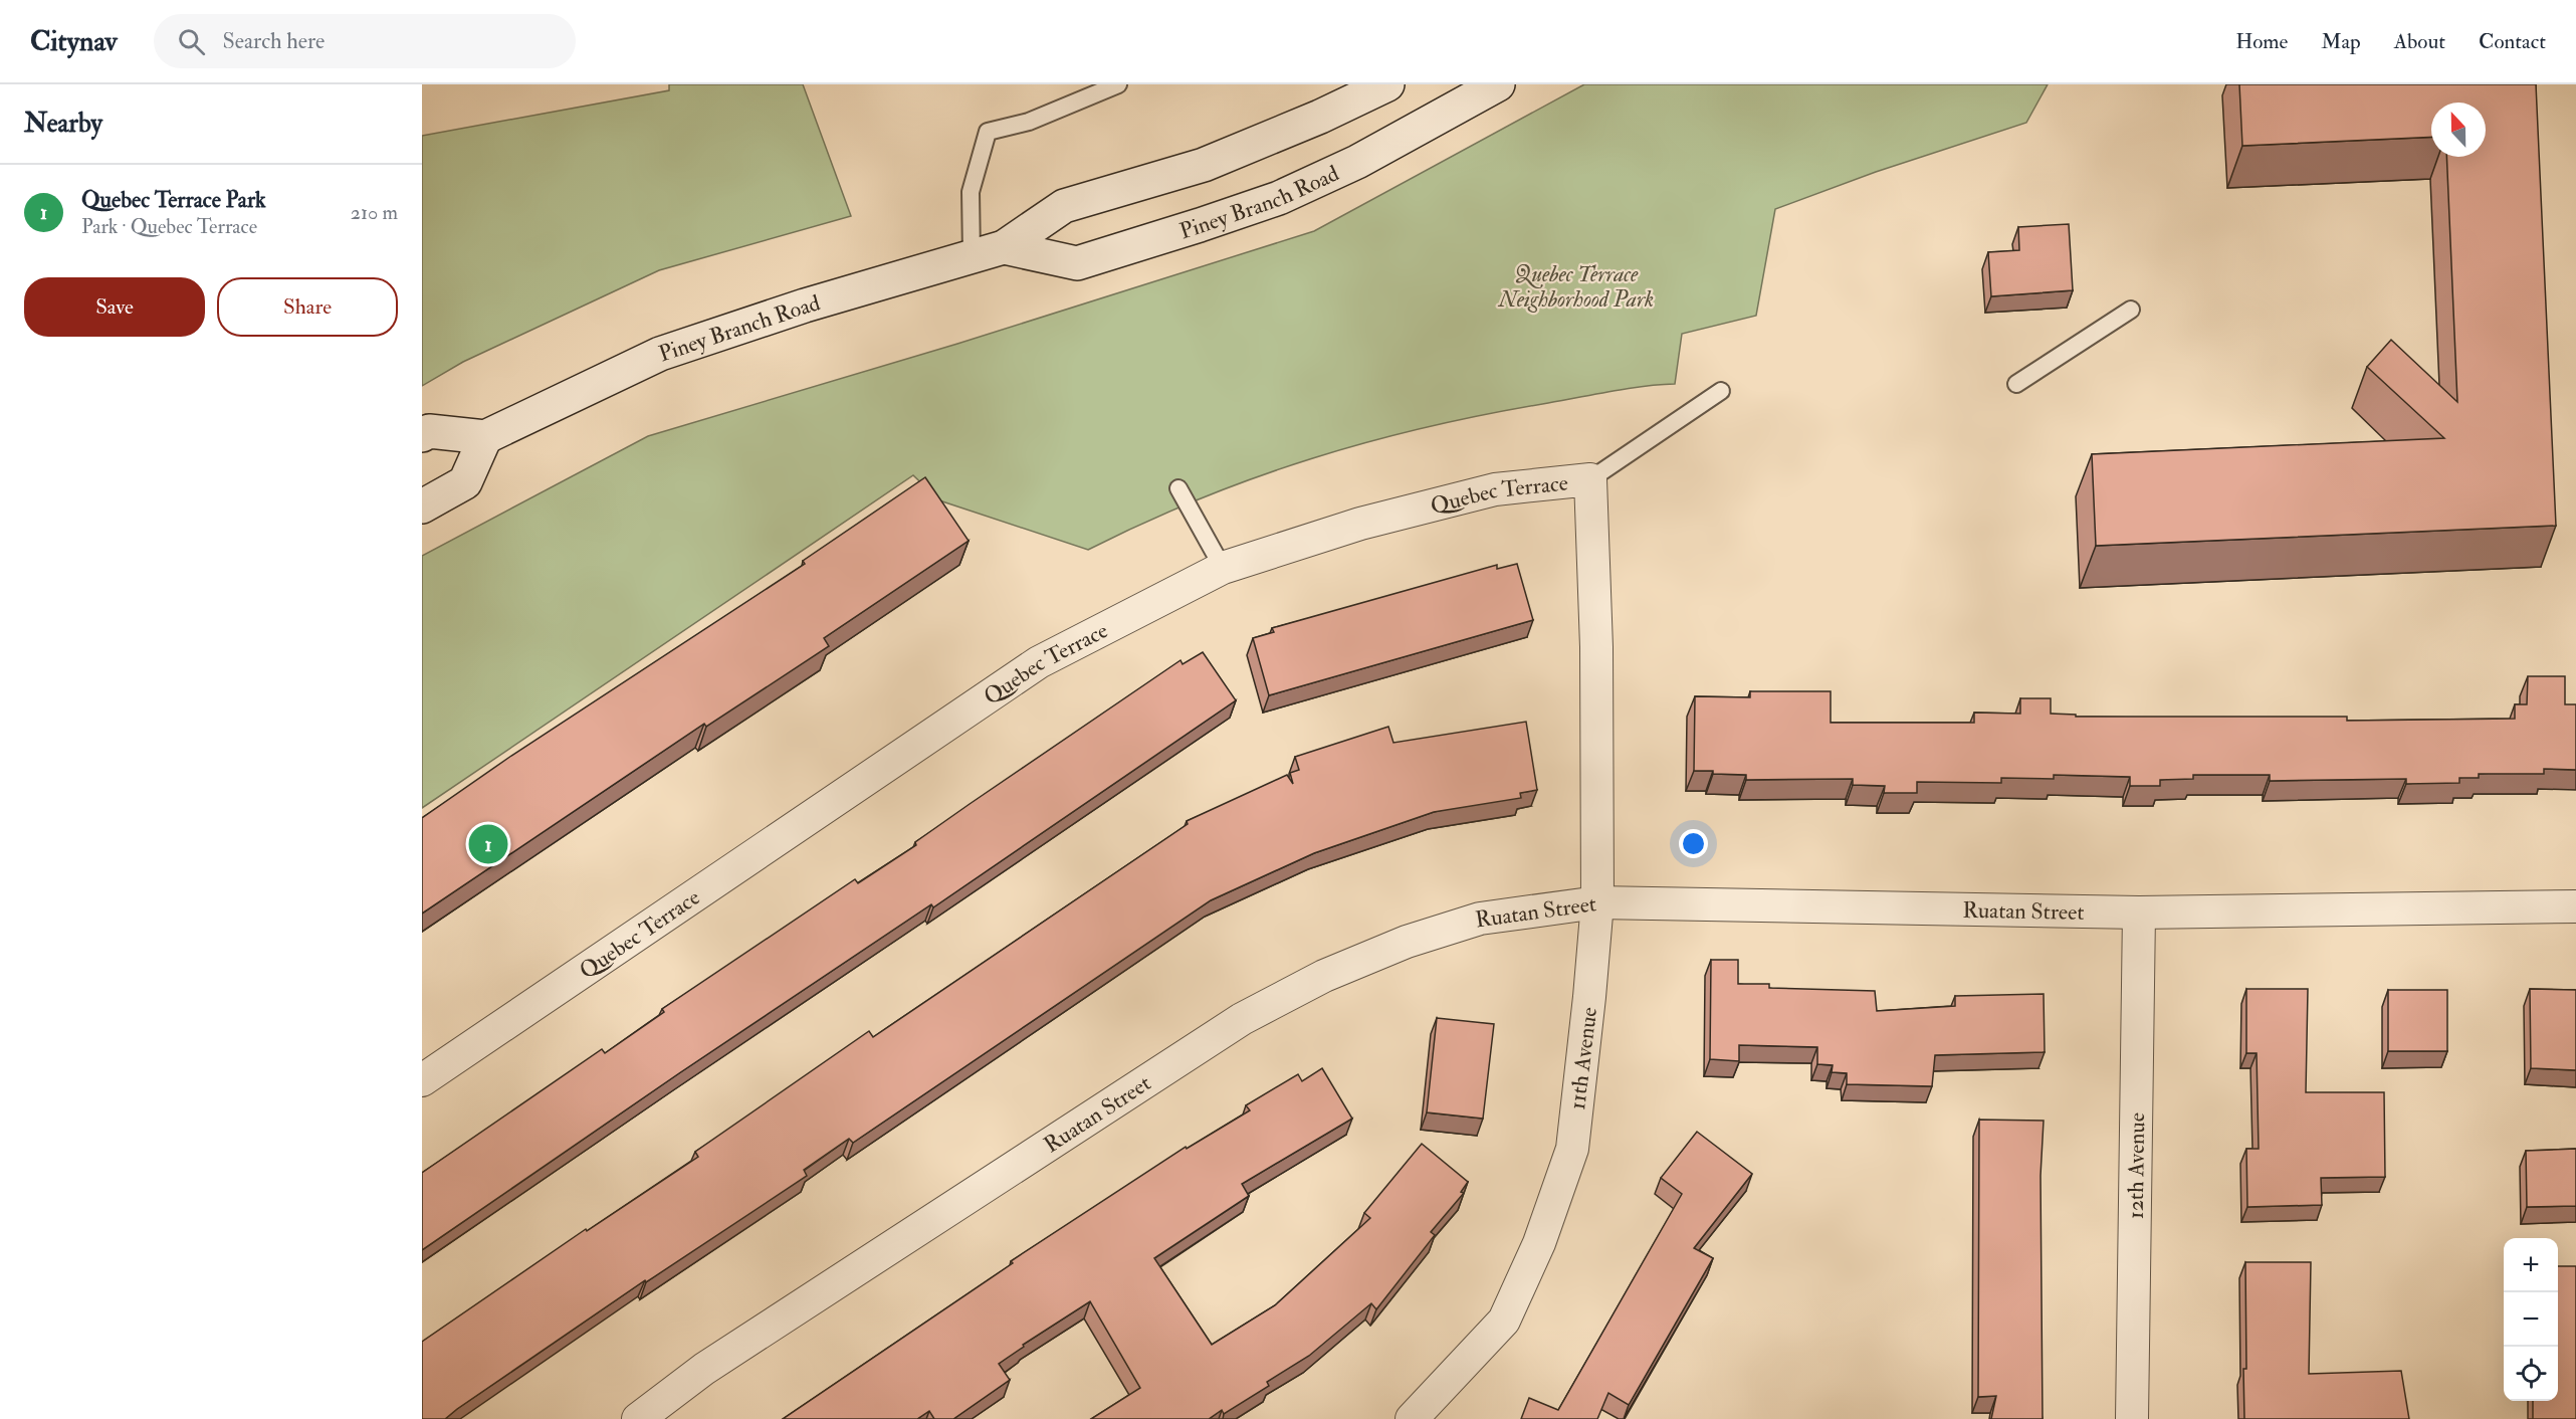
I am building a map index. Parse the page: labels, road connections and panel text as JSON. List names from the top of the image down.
{
  "streets": {
    "main road": ["Piney Branch Road"],
    "street": [
      "Quebec Terrace",
      "Ruatan Street",
      "11th Avenue",
      "12th Avenue"
    ]
  },
  "crossings": [
    ["Quebec Terrace", "11th Avenue"],
    ["Ruatan Street", "11th Avenue"],
    ["Ruatan Street", "12th Avenue"]
  ],
  "parks": ["Quebec Terrace Neighborhood Park"],
  "north": "top",
  "page": {
    "header": "Citynav",
    "search": "Search here",
    "nav": [
      "Home",
      "Map",
      "About",
      "Contact"
    ],
    "heading": "Nearby",
    "list": [
      {
        "mark": "1",
        "name": "Quebec Terrace Park",
        "note": "Park · Quebec Terrace",
        "value": "210 m"
      }
    ],
    "buttons": ["Save", "Share"],
    "pins": "1",
    "map_buttons": ["+", "−"]
  }
}
